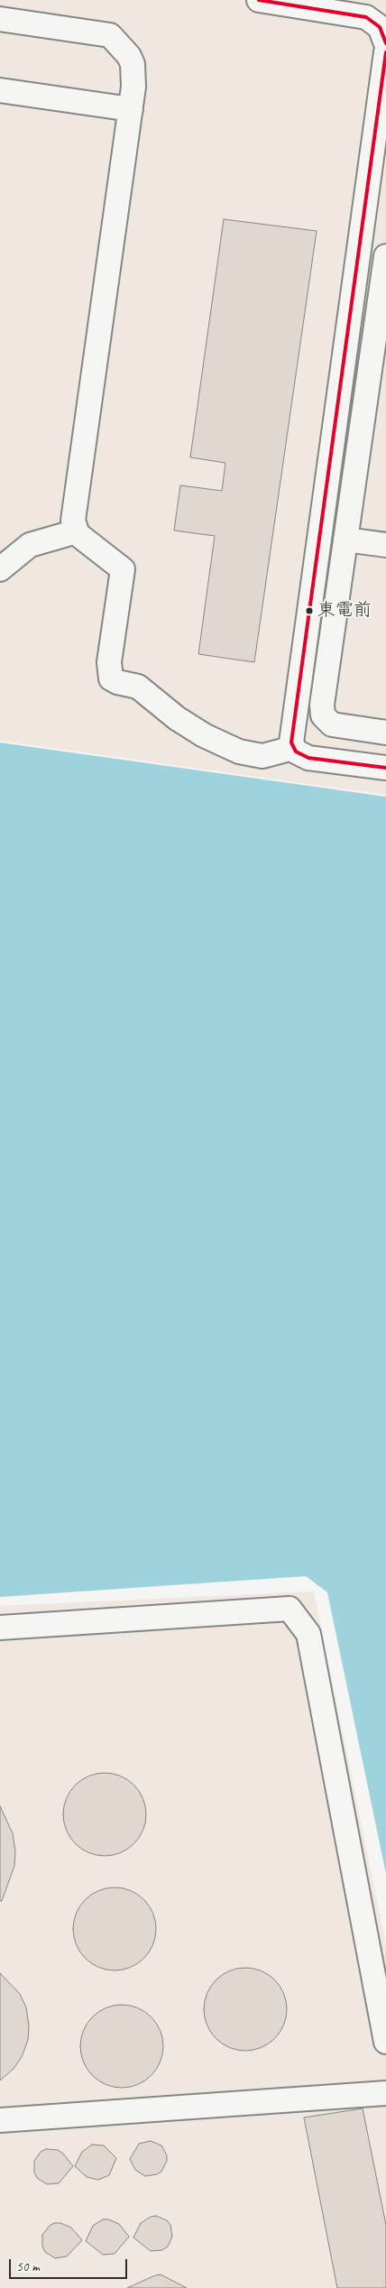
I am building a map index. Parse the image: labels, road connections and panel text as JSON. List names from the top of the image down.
{
  "places": ["東電前"],
  "scale_bar": "50 m"
}
